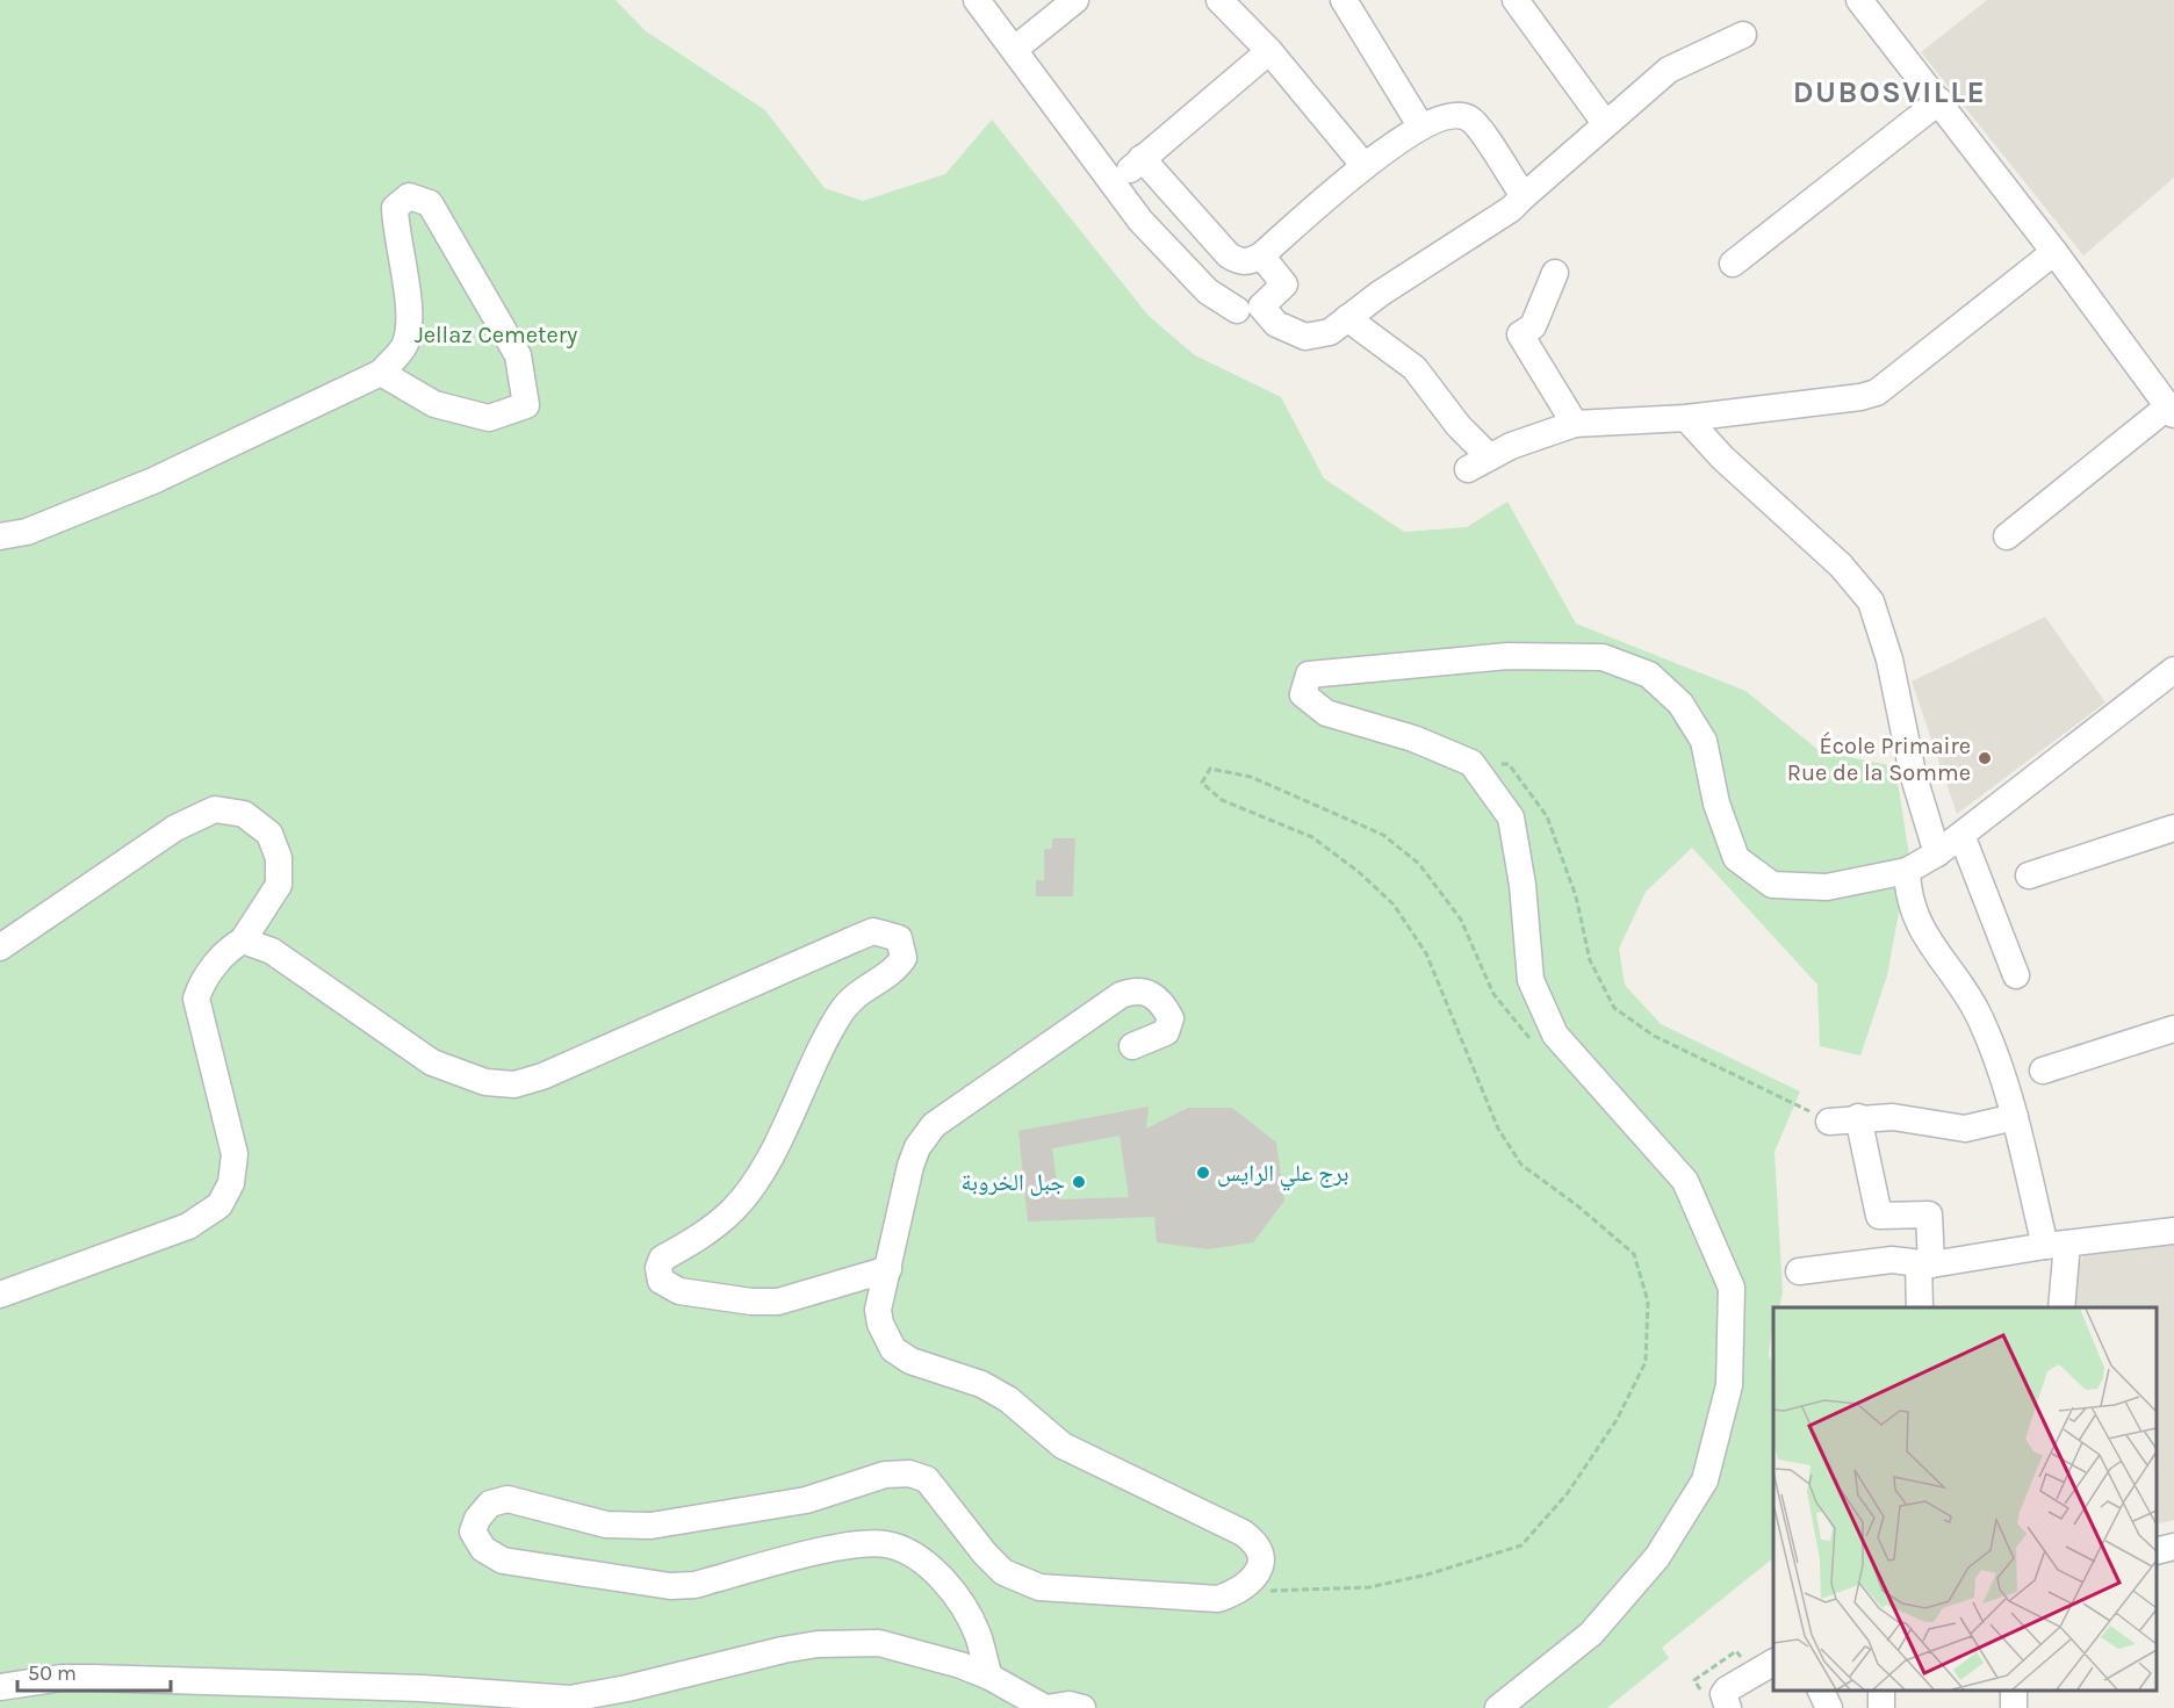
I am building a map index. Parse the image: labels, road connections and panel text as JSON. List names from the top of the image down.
{
  "districts": ["DUBOSVILLE"],
  "parks": ["Jellaz Cemetery"],
  "places": ["École Primaire Rue de la Somme", "برج علي الرايس", "جبل الخروبة"],
  "scale_bar": "50 m"
}
